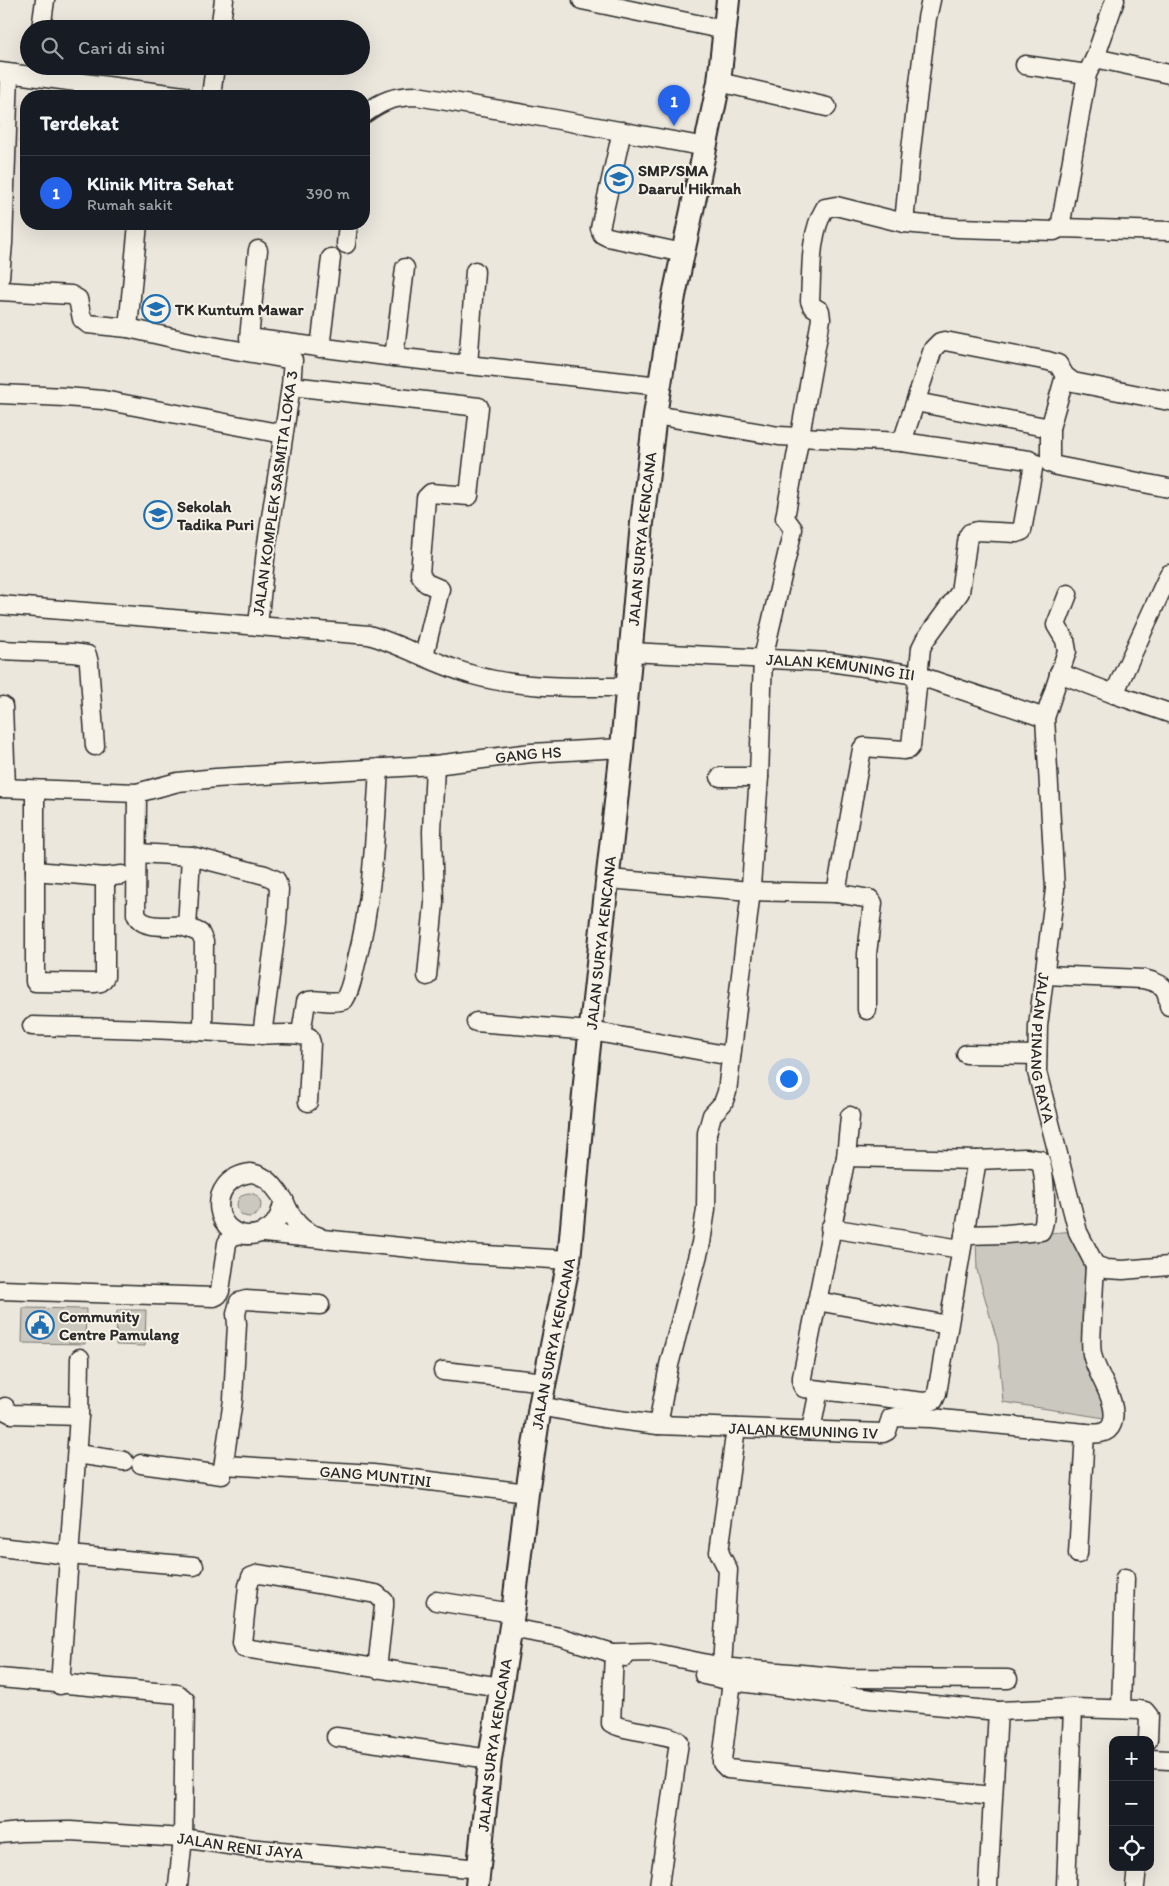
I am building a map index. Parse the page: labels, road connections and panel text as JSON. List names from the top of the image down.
{
  "streets": {
    "main road": ["JALAN SURYA KENCANA"],
    "street": [
      "JALAN KOMPLEK SASMITA LOKA 3",
      "JALAN KEMUNING III",
      "GANG HS",
      "JALAN PINANG RAYA",
      "JALAN KEMUNING IV",
      "GANG MUNTINI",
      "JALAN RENI JAYA"
    ]
  },
  "crossings": [
    ["JALAN SURYA KENCANA", "JALAN KEMUNING III"],
    ["JALAN SURYA KENCANA", "GANG HS"],
    ["JALAN SURYA KENCANA", "JALAN KEMUNING IV"],
    ["JALAN SURYA KENCANA", "GANG MUNTINI"],
    ["JALAN SURYA KENCANA", "JALAN RENI JAYA"],
    ["JALAN KEMUNING III", "JALAN PINANG RAYA"]
  ],
  "places": {
    "school or university": ["SMP/SMA Daarul Hikmah", "TK Kuntum Mawar", "Sekolah Tadika Puri"],
    "public building": ["Community Centre Pamulang"]
  },
  "page": {
    "search": "Cari di sini",
    "pins": "1",
    "heading": "Terdekat",
    "list": [
      {
        "mark": "1",
        "name": "Klinik Mitra Sehat",
        "note": "Rumah sakit",
        "value": "390 m"
      }
    ],
    "map_buttons": ["+", "−"]
  }
}
